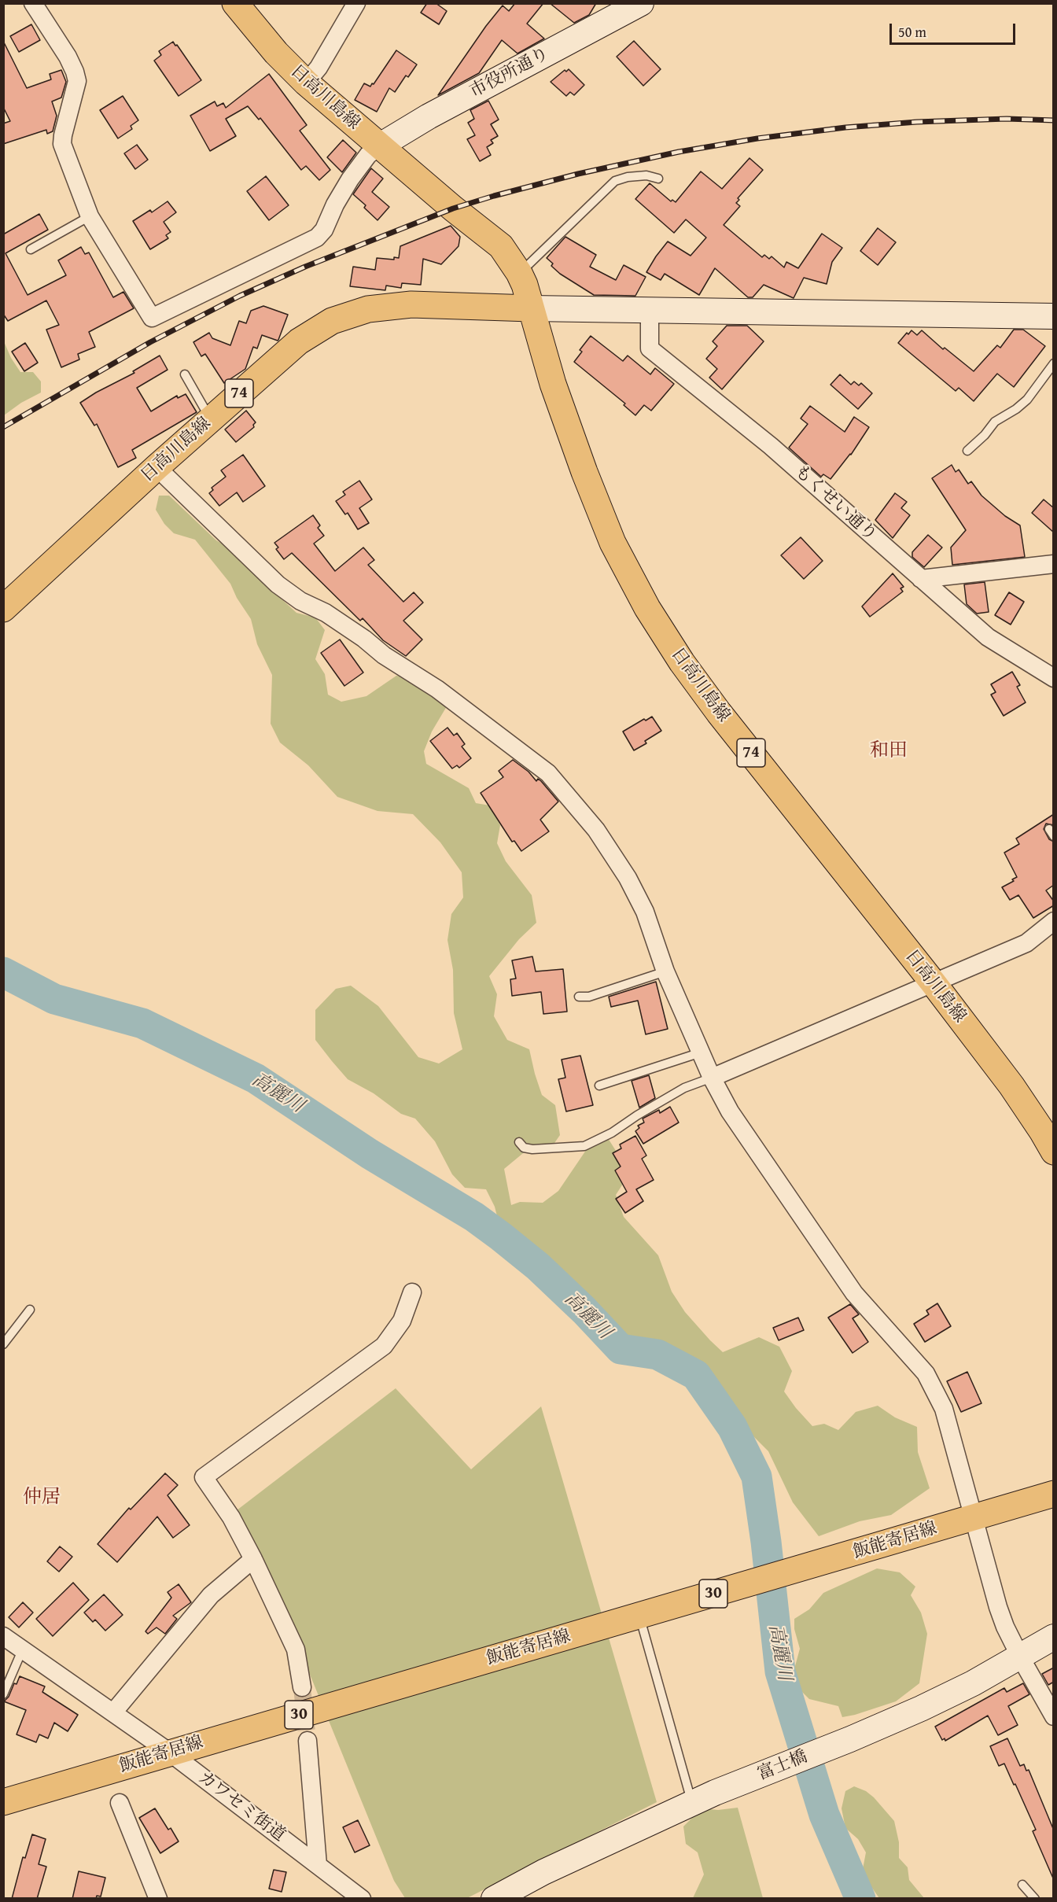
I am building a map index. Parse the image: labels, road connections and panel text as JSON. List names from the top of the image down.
{
  "streets": {
    "main road": [
      "日高川島線",
      "74",
      "飯能寄居線",
      "30"
    ],
    "street": [
      "市役所通り",
      "もくせい通り",
      "富士橋",
      "カワセミ街道"
    ]
  },
  "crossings": [
    ["市役所通り", "日高川島線"],
    ["飯能寄居線", "カワセミ街道"]
  ],
  "districts": ["和田", "仲居"],
  "water": ["高麗川"],
  "scale_bar": "50 m"
}
